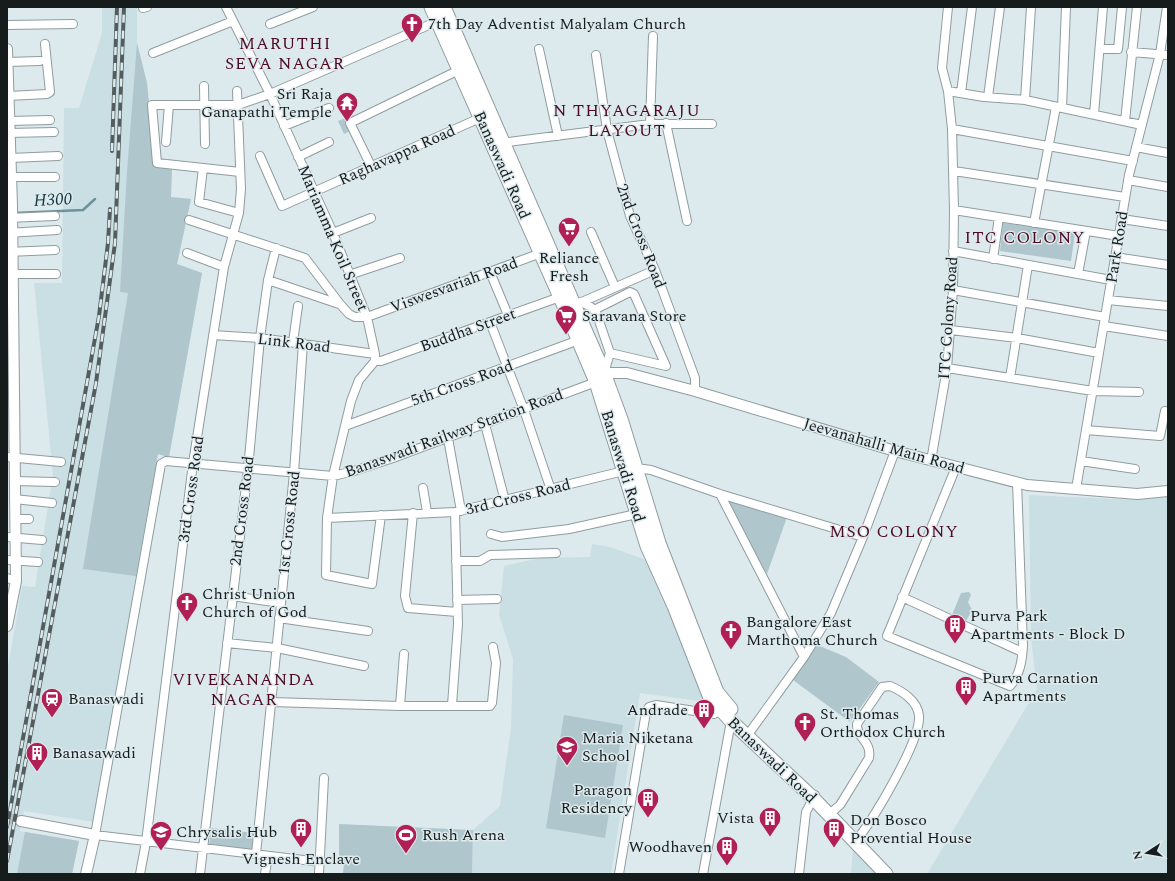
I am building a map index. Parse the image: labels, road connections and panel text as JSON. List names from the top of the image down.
{
  "streets": {
    "main road": ["Banaswadi Road"],
    "street": [
      "Raghavappa Road",
      "2nd Cross Road",
      "Mariamma Koil Street",
      "Park Road",
      "Viswesvariah Road",
      "ITC Colony Road",
      "Buddha Street",
      "Link Road",
      "5th Cross Road",
      "Banaswadi Railway Station Road",
      "Jeevanahalli Main Road",
      "3rd Cross Road",
      "1st Cross Road"
    ]
  },
  "crossings": [
    ["Raghavappa Road", "Banaswadi Road"],
    ["Raghavappa Road", "Mariamma Koil Street"],
    ["Banaswadi Road", "Viswesvariah Road"],
    ["Banaswadi Road", "Buddha Street"],
    ["Banaswadi Road", "5th Cross Road"],
    ["Banaswadi Road", "Banaswadi Railway Station Road"],
    ["Banaswadi Road", "Jeevanahalli Main Road"],
    ["Banaswadi Road", "3rd Cross Road"],
    ["2nd Cross Road", "Link Road"],
    ["2nd Cross Road", "Banaswadi Railway Station Road"],
    ["2nd Cross Road", "Jeevanahalli Main Road"],
    ["Mariamma Koil Street", "Viswesvariah Road"],
    ["Mariamma Koil Street", "Buddha Street"],
    ["Mariamma Koil Street", "Link Road"],
    ["Park Road", "Jeevanahalli Main Road"],
    ["ITC Colony Road", "Jeevanahalli Main Road"],
    ["Buddha Street", "Link Road"],
    ["Link Road", "3rd Cross Road"],
    ["Link Road", "1st Cross Road"],
    ["Banaswadi Railway Station Road", "Jeevanahalli Main Road"],
    ["Banaswadi Railway Station Road", "3rd Cross Road"],
    ["Banaswadi Railway Station Road", "1st Cross Road"]
  ],
  "districts": [
    "MARUTHI SEVA NAGAR",
    "N THYAGARAJU LAYOUT",
    "ITC COLONY",
    "MSO COLONY",
    "VIVEKANANDA NAGAR"
  ],
  "water": ["H300"],
  "places": {
    "church": [
      "7th Day Adventist Malyalam Church",
      "Christ Union Church of God",
      "Bangalore East Marthoma Church",
      "St. Thomas Orthodox Church"
    ],
    "temple": ["Sri Raja Ganapathi Temple"],
    "supermarket": ["Reliance Fresh", "Saravana Store"],
    "building": [
      "Purva Park Apartments - Block D",
      "Purva Carnation Apartments",
      "Andrade",
      "Banasawadi",
      "Paragon Residency",
      "Vista",
      "Vignesh Enclave",
      "Don Bosco Provential House",
      "Woodhaven"
    ],
    "station": ["Banaswadi"],
    "school or university": ["Maria Niketana School", "Chrysalis Hub"],
    "sports": ["Rush Arena"]
  },
  "north": "left"
}
